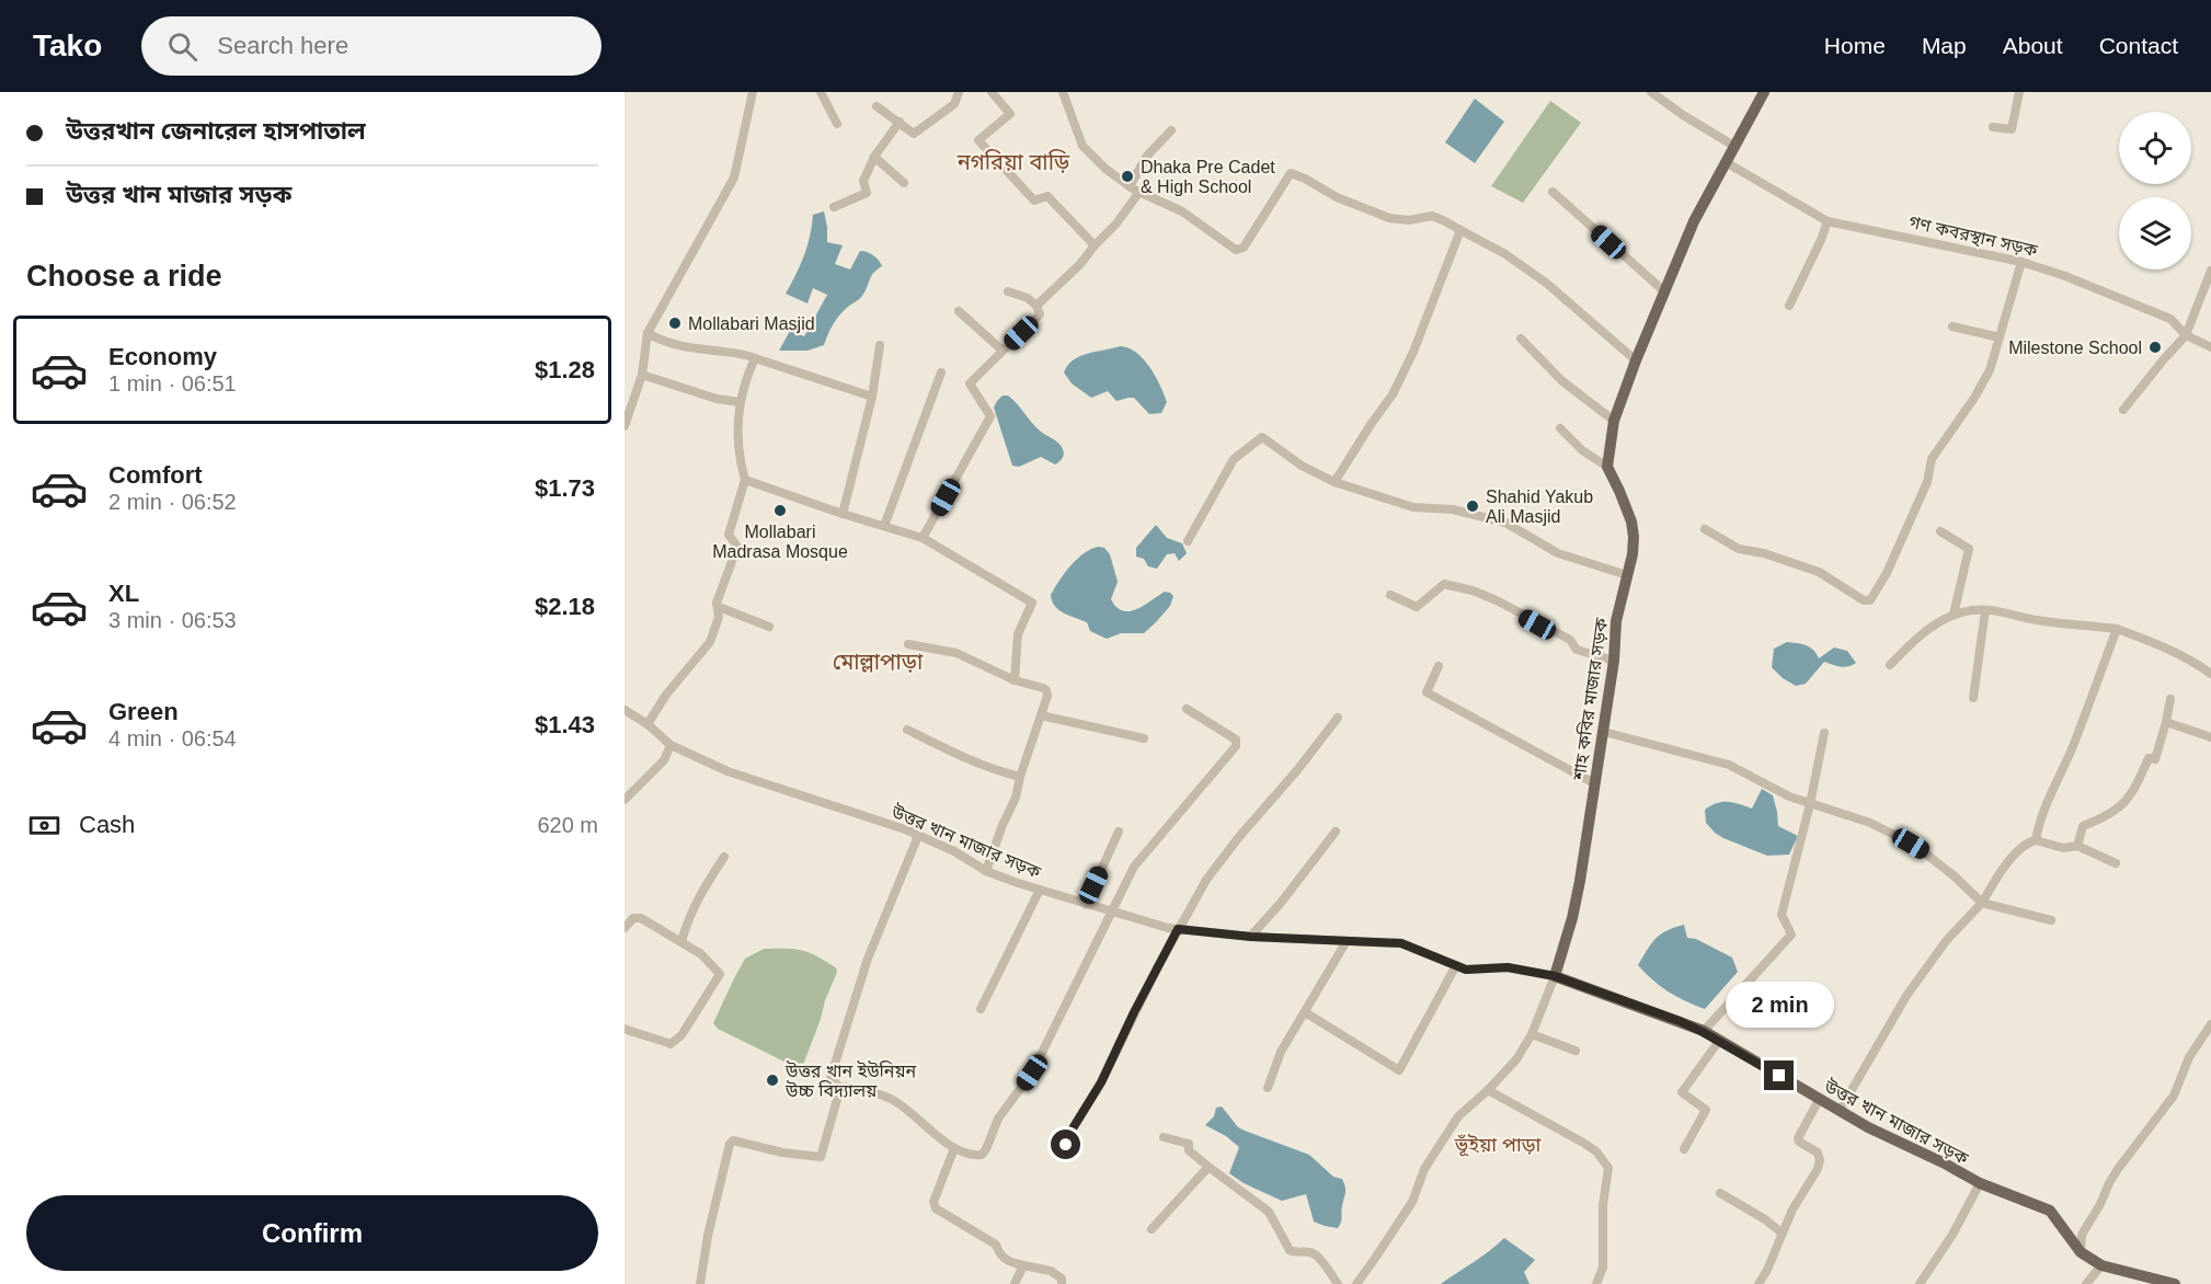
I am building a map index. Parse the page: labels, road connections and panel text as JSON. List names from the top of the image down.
{
  "streets": {
    "main road": ["শাহ কবির মাজার সড়ক", "উত্তর খান মাজার সড়ক"],
    "street": ["গণ কবরস্থান সড়ক"]
  },
  "crossings": [
    ["শাহ কবির মাজার সড়ক", "উত্তর খান মাজার সড়ক"]
  ],
  "districts": ["নগরিয়া বাড়ি", "মোল্লাপাড়া", "ভূঁইয়া পাড়া"],
  "places": [
    "Dhaka Pre Cadet & High School",
    "Mollabari Masjid",
    "Milestone School",
    "Shahid Yakub Ali Masjid",
    "Mollabari Madrasa Mosque",
    "উত্তর খান ইউনিয়ন উচ্চ বিদ্যালয়"
  ],
  "page": {
    "header": "Tako",
    "search": "Search here",
    "nav": [
      "Home",
      "Map",
      "About",
      "Contact"
    ],
    "banner": ["উত্তরখান জেনারেল হাসপাতাল", "উত্তর খান মাজার সড়ক"],
    "heading": "Choose a ride",
    "list": [
      {
        "name": "Economy",
        "note": "1 min · 06:51",
        "value": "$1.28"
      },
      {
        "name": "Comfort",
        "note": "2 min · 06:52",
        "value": "$1.73"
      },
      {
        "name": "XL",
        "note": "3 min · 06:53",
        "value": "$2.18"
      },
      {
        "name": "Green",
        "note": "4 min · 06:54",
        "value": "$1.43"
      }
    ],
    "pay": ["Cash", "620 m"],
    "bubble": "2 min",
    "buttons": "Confirm"
  }
}
